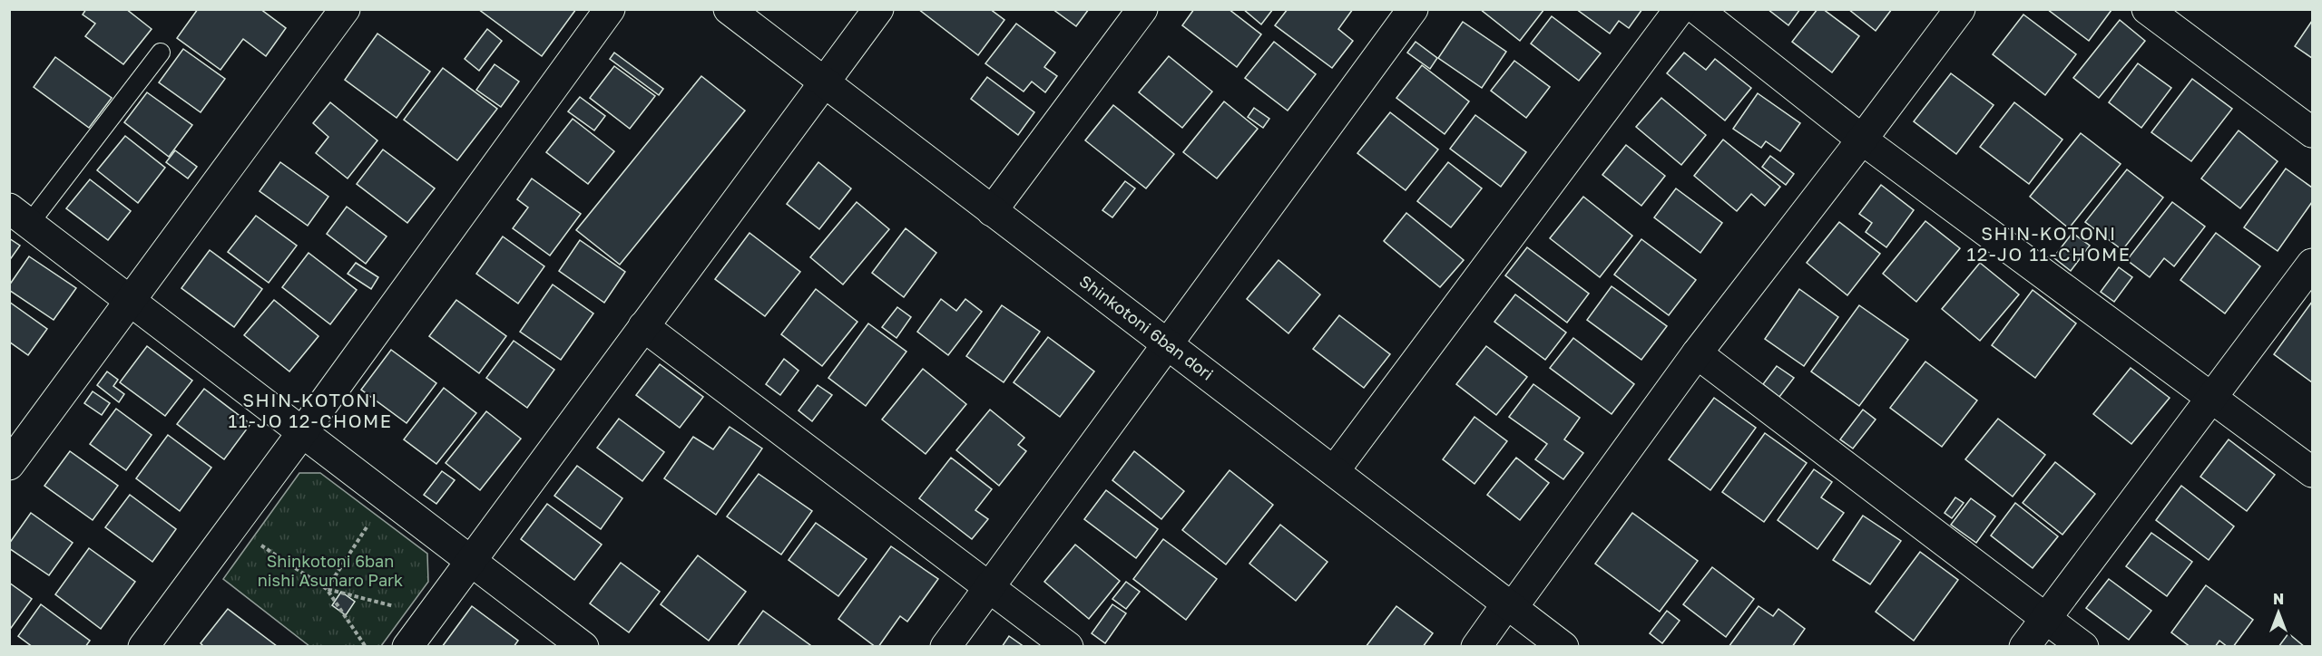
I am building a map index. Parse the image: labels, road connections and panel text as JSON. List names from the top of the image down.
{
  "streets": {
    "street": ["Shinkotoni 6ban dori"]
  },
  "districts": ["SHIN-KOTONI 12-JO 11-CHOME", "SHIN-KOTONI 11-JO 12-CHOME"],
  "parks": ["Shinkotoni 6ban nishi Asunaro Park"],
  "north": "top"
}
